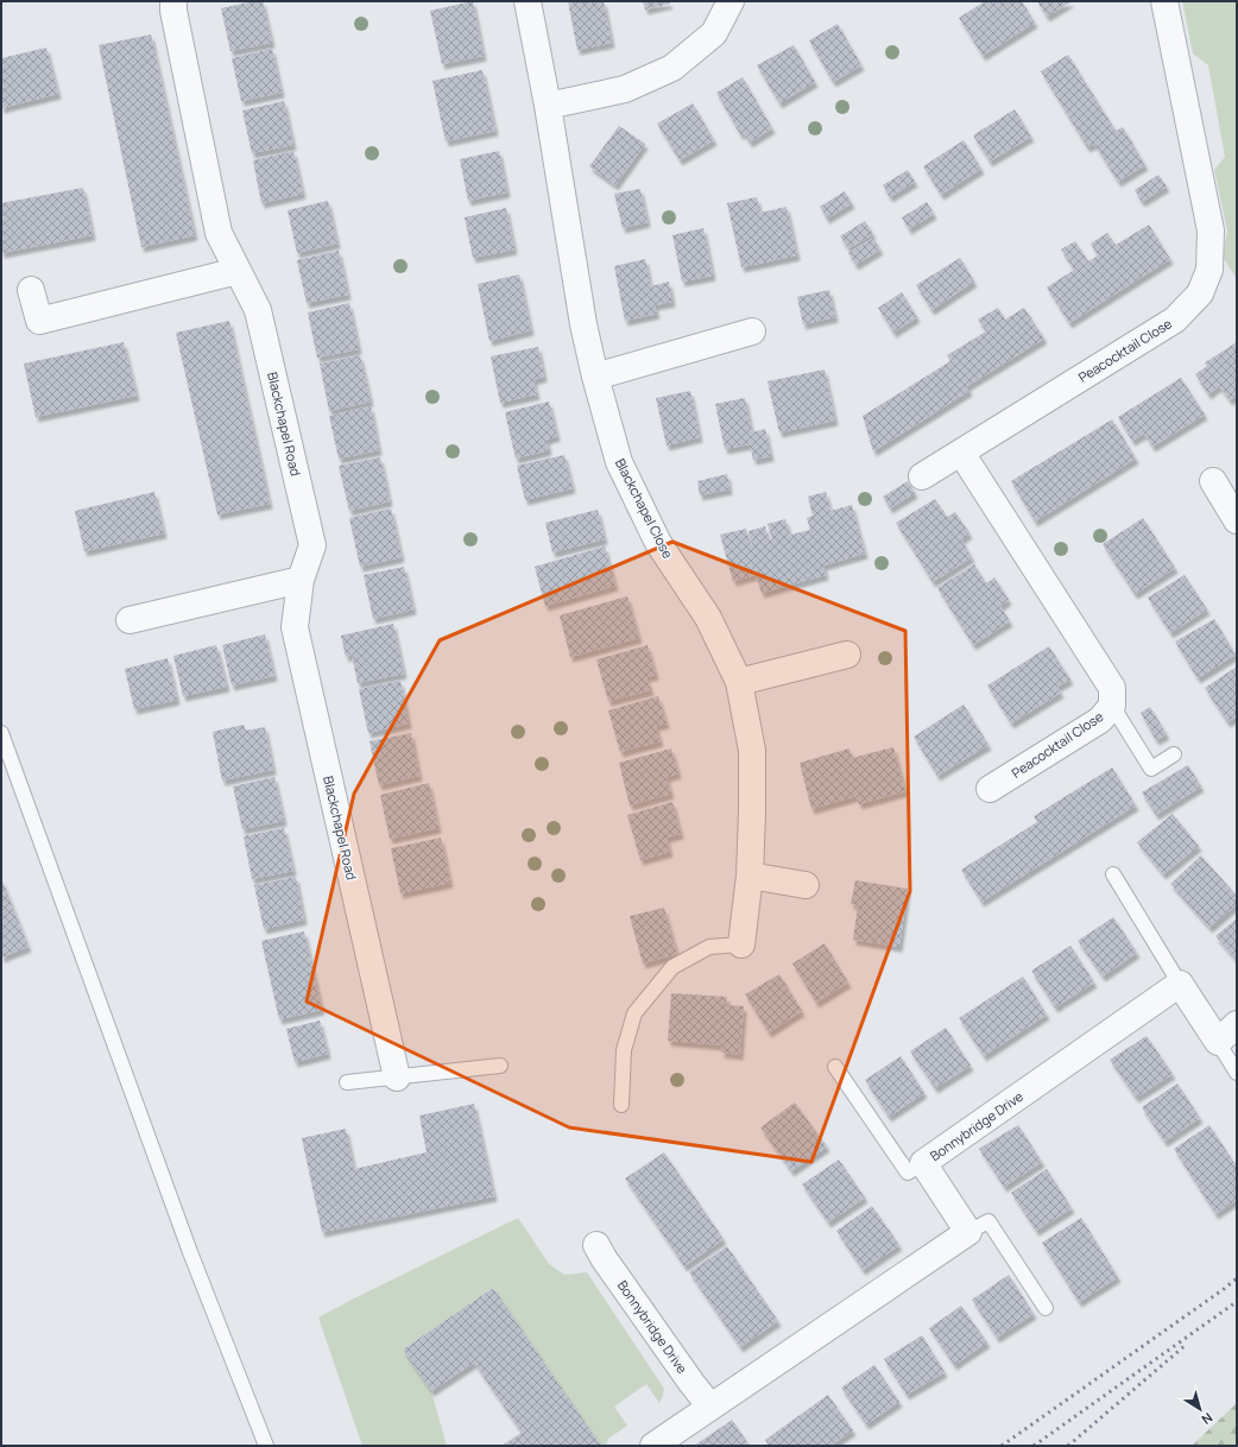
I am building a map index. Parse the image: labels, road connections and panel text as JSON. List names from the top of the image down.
{
  "streets": {
    "street": [
      "Peacocktail Close",
      "Blackchapel Road",
      "Blackchapel Close",
      "Bonnybridge Drive"
    ]
  },
  "north": "bottom right"
}
